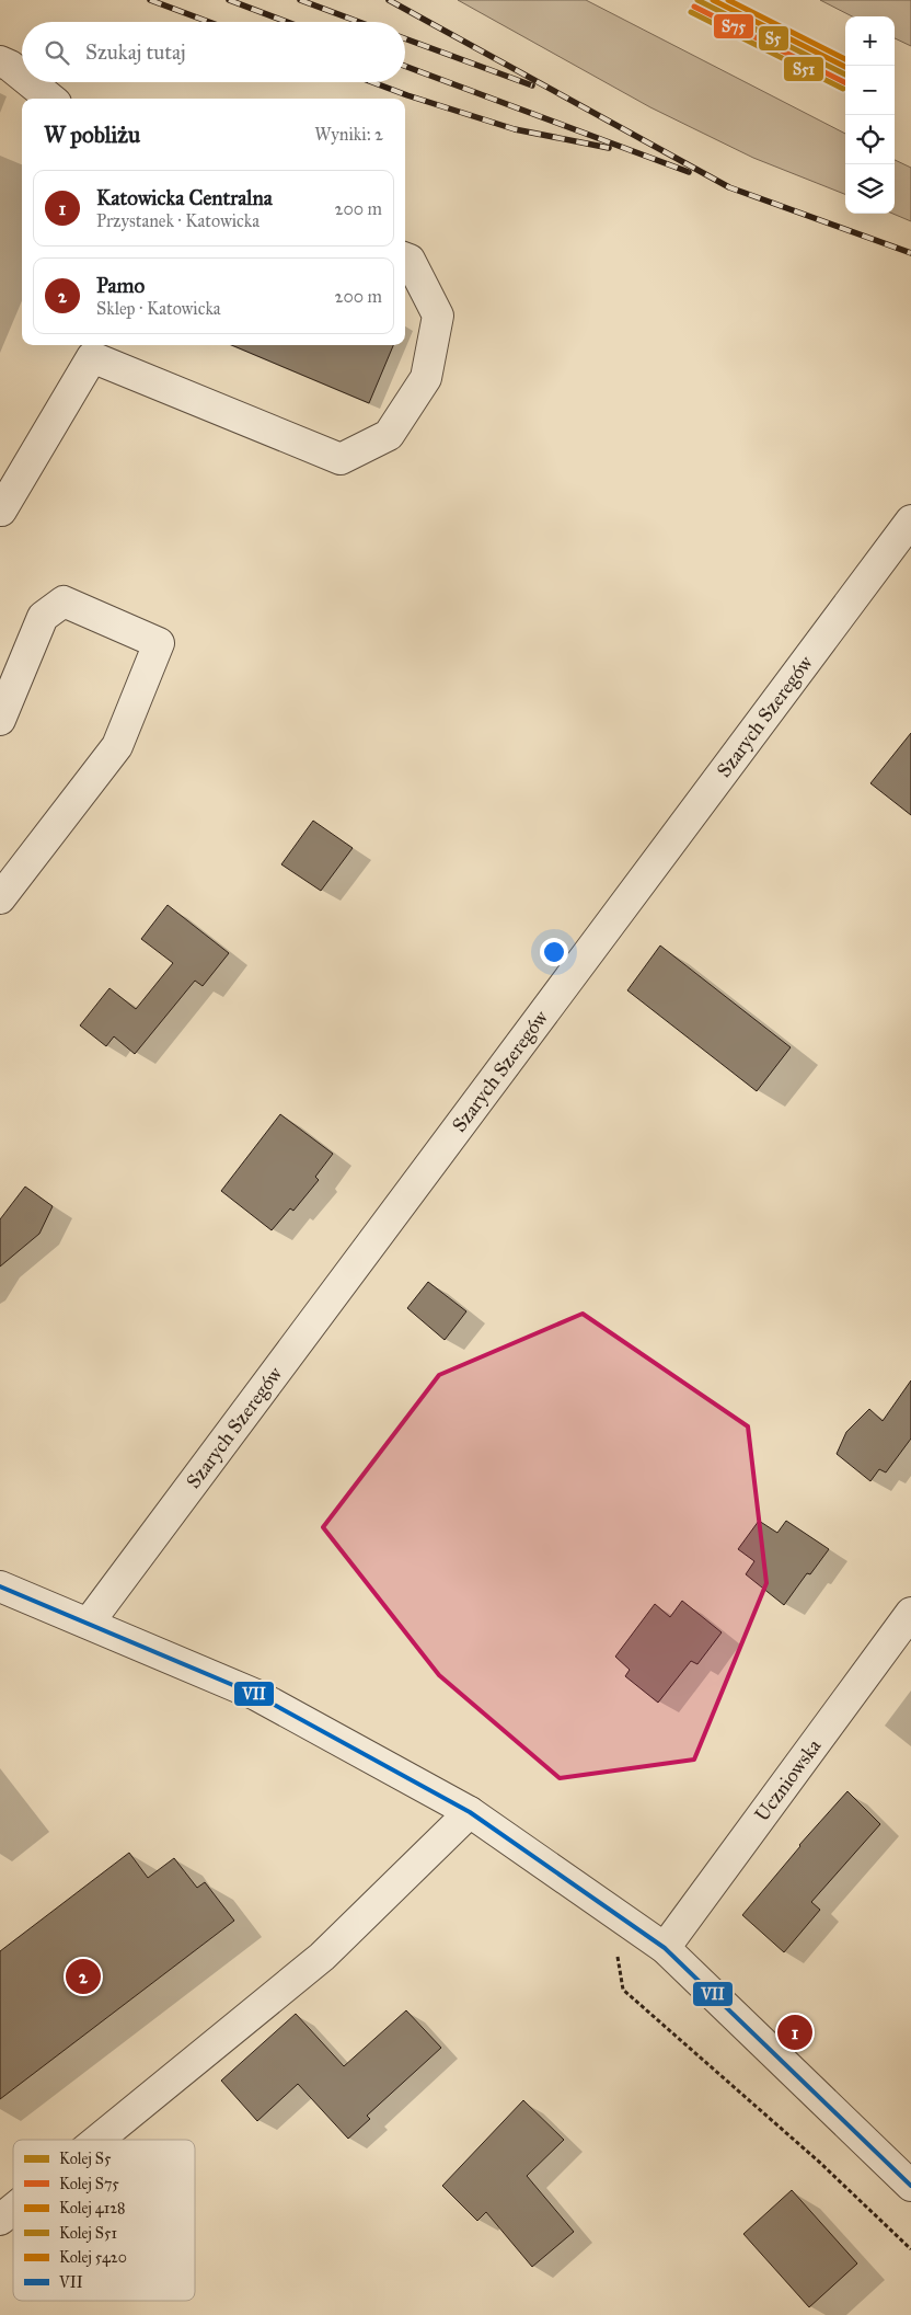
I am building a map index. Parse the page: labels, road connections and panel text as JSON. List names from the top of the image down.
{
  "streets": {
    "street": ["Szarych Szeregów", "Uczniowska"]
  },
  "lines": [
    "rail line S5",
    "rail line 4128",
    "rail line 5420",
    "rail line S75",
    "rail line S51",
    "transit line VII"
  ],
  "legend": [
    "Kolej S5",
    "Kolej S75",
    "Kolej 4128",
    "Kolej S51",
    "Kolej 5420",
    "VII"
  ],
  "page": {
    "map_buttons": ["+", "−"],
    "search": "Szukaj tutaj",
    "heading": ["W pobliżu", "Wyniki: 2"],
    "list": [
      {
        "mark": "1",
        "name": "Katowicka Centralna",
        "note": "Przystanek · Katowicka",
        "value": "200 m"
      },
      {
        "mark": "2",
        "name": "Pamo",
        "note": "Sklep · Katowicka",
        "value": "200 m"
      }
    ],
    "pins": ["2", "1"]
  }
}
